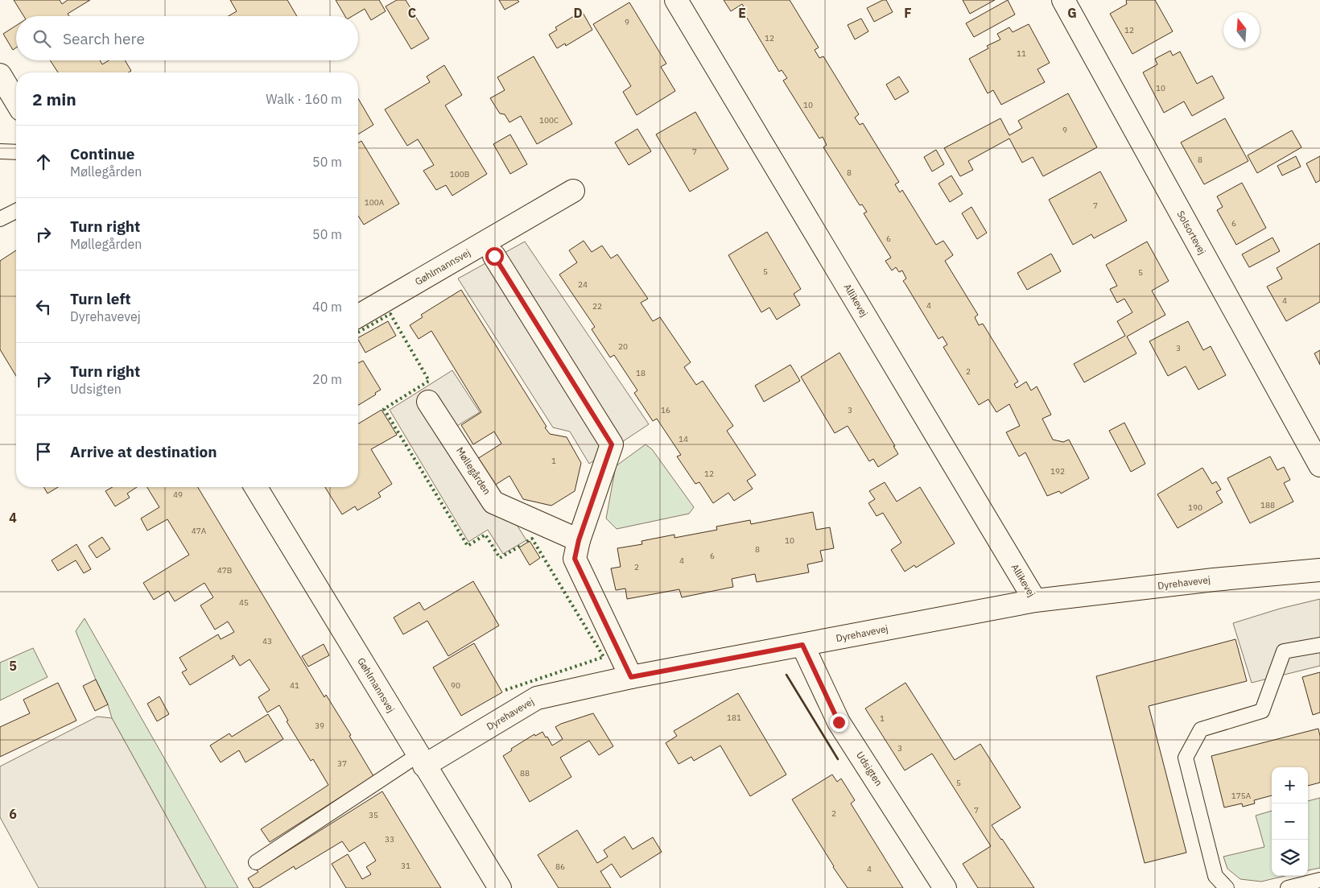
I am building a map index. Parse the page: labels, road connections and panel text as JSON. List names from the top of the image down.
{
  "streets": {
    "street": [
      "Solsortevej",
      "Gøhlmannsvej",
      "Allikevej",
      "Møllegården",
      "Dyrehavevej",
      "Udsigten"
    ]
  },
  "crossings": [
    ["Gøhlmannsvej", "Dyrehavevej"],
    ["Allikevej", "Dyrehavevej"],
    ["Dyrehavevej", "Udsigten"]
  ],
  "house_numbers": [
    "9",
    "12",
    "12",
    "11",
    "10",
    "10",
    "100C",
    "9",
    "7",
    "8",
    "8",
    "100B",
    "100A",
    "7",
    "6",
    "6",
    "5",
    "5",
    "24",
    "4",
    "4",
    "22",
    "20",
    "3",
    "2",
    "18",
    "16",
    "3",
    "14",
    "1",
    "192",
    "12",
    "49",
    "188",
    "190",
    "47A",
    "10",
    "8",
    "6",
    "4",
    "2",
    "47B",
    "45",
    "43",
    "41",
    "90",
    "181",
    "1",
    "39",
    "3",
    "37",
    "88",
    "5",
    "175A",
    "7",
    "2",
    "35",
    "33",
    "31",
    "86",
    "4"
  ],
  "north": "top",
  "page": {
    "search": "Search here",
    "heading": ["2 min", "Walk · 160 m"],
    "list": [
      ["Continue", "Møllegården", "50 m"],
      ["Turn right", "Møllegården", "50 m"],
      ["Turn left", "Dyrehavevej", "40 m"],
      ["Turn right", "Udsigten", "20 m"],
      "Arrive at destination"
    ],
    "map_buttons": ["+", "−"]
  },
  "grid": {
    "columns": [
      "C",
      "D",
      "E",
      "F",
      "G"
    ],
    "rows": ["4", "5", "6"]
  }
}
